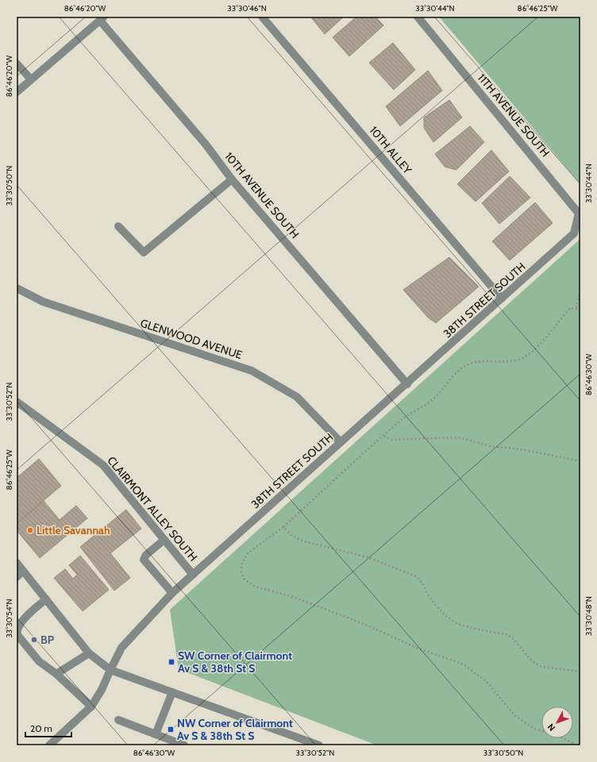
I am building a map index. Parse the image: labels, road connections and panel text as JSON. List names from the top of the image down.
{
  "streets": {
    "street": [
      "11TH AVENUE SOUTH",
      "10TH ALLEY",
      "10TH AVENUE SOUTH",
      "38TH STREET SOUTH",
      "GLENWOOD AVENUE",
      "CLAIRMONT ALLEY SOUTH"
    ]
  },
  "crossings": [
    ["11TH AVENUE SOUTH", "38TH STREET SOUTH"],
    ["10TH ALLEY", "38TH STREET SOUTH"],
    ["10TH AVENUE SOUTH", "38TH STREET SOUTH"],
    ["38TH STREET SOUTH", "GLENWOOD AVENUE"],
    ["38TH STREET SOUTH", "CLAIRMONT ALLEY SOUTH"]
  ],
  "places": {
    "other": ["Little Savannah", "BP"],
    "transit": ["SW Corner of Clairmont Av S & 38th St S", "NW Corner of Clairmont Av S & 38th St S"]
  },
  "scale_bar": "20 m",
  "north": "bottom left",
  "coordinates": [
    "86°46'20\"W",
    "33°30'46\"N",
    "33°30'44\"N",
    "86°46'25\"W",
    "33°30'50\"N",
    "86°46'30\"W",
    "33°30'52\"N",
    "33°30'48\"N",
    "33°30'54\"N"
  ]
}
